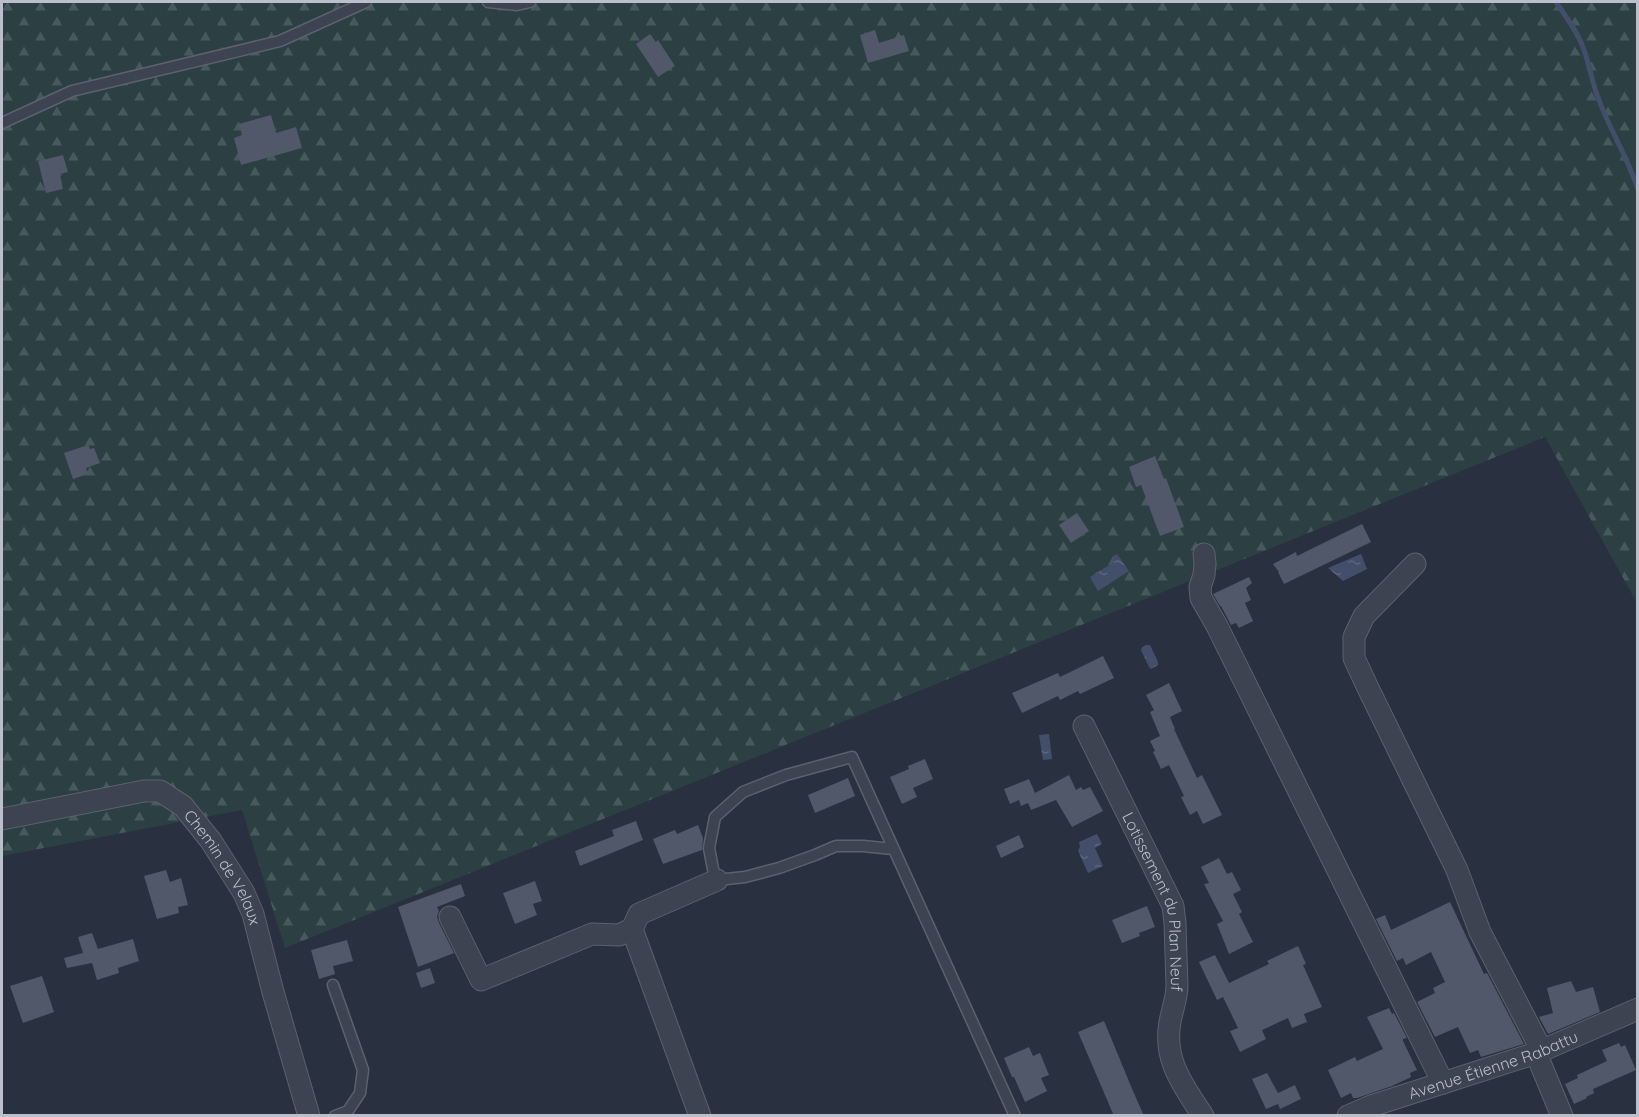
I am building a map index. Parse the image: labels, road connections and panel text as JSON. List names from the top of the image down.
{
  "streets": {
    "street": ["Chemin de Velaux", "Lotissement du Plan Neuf", "Avenue Étienne Rabattu"]
  }
}
